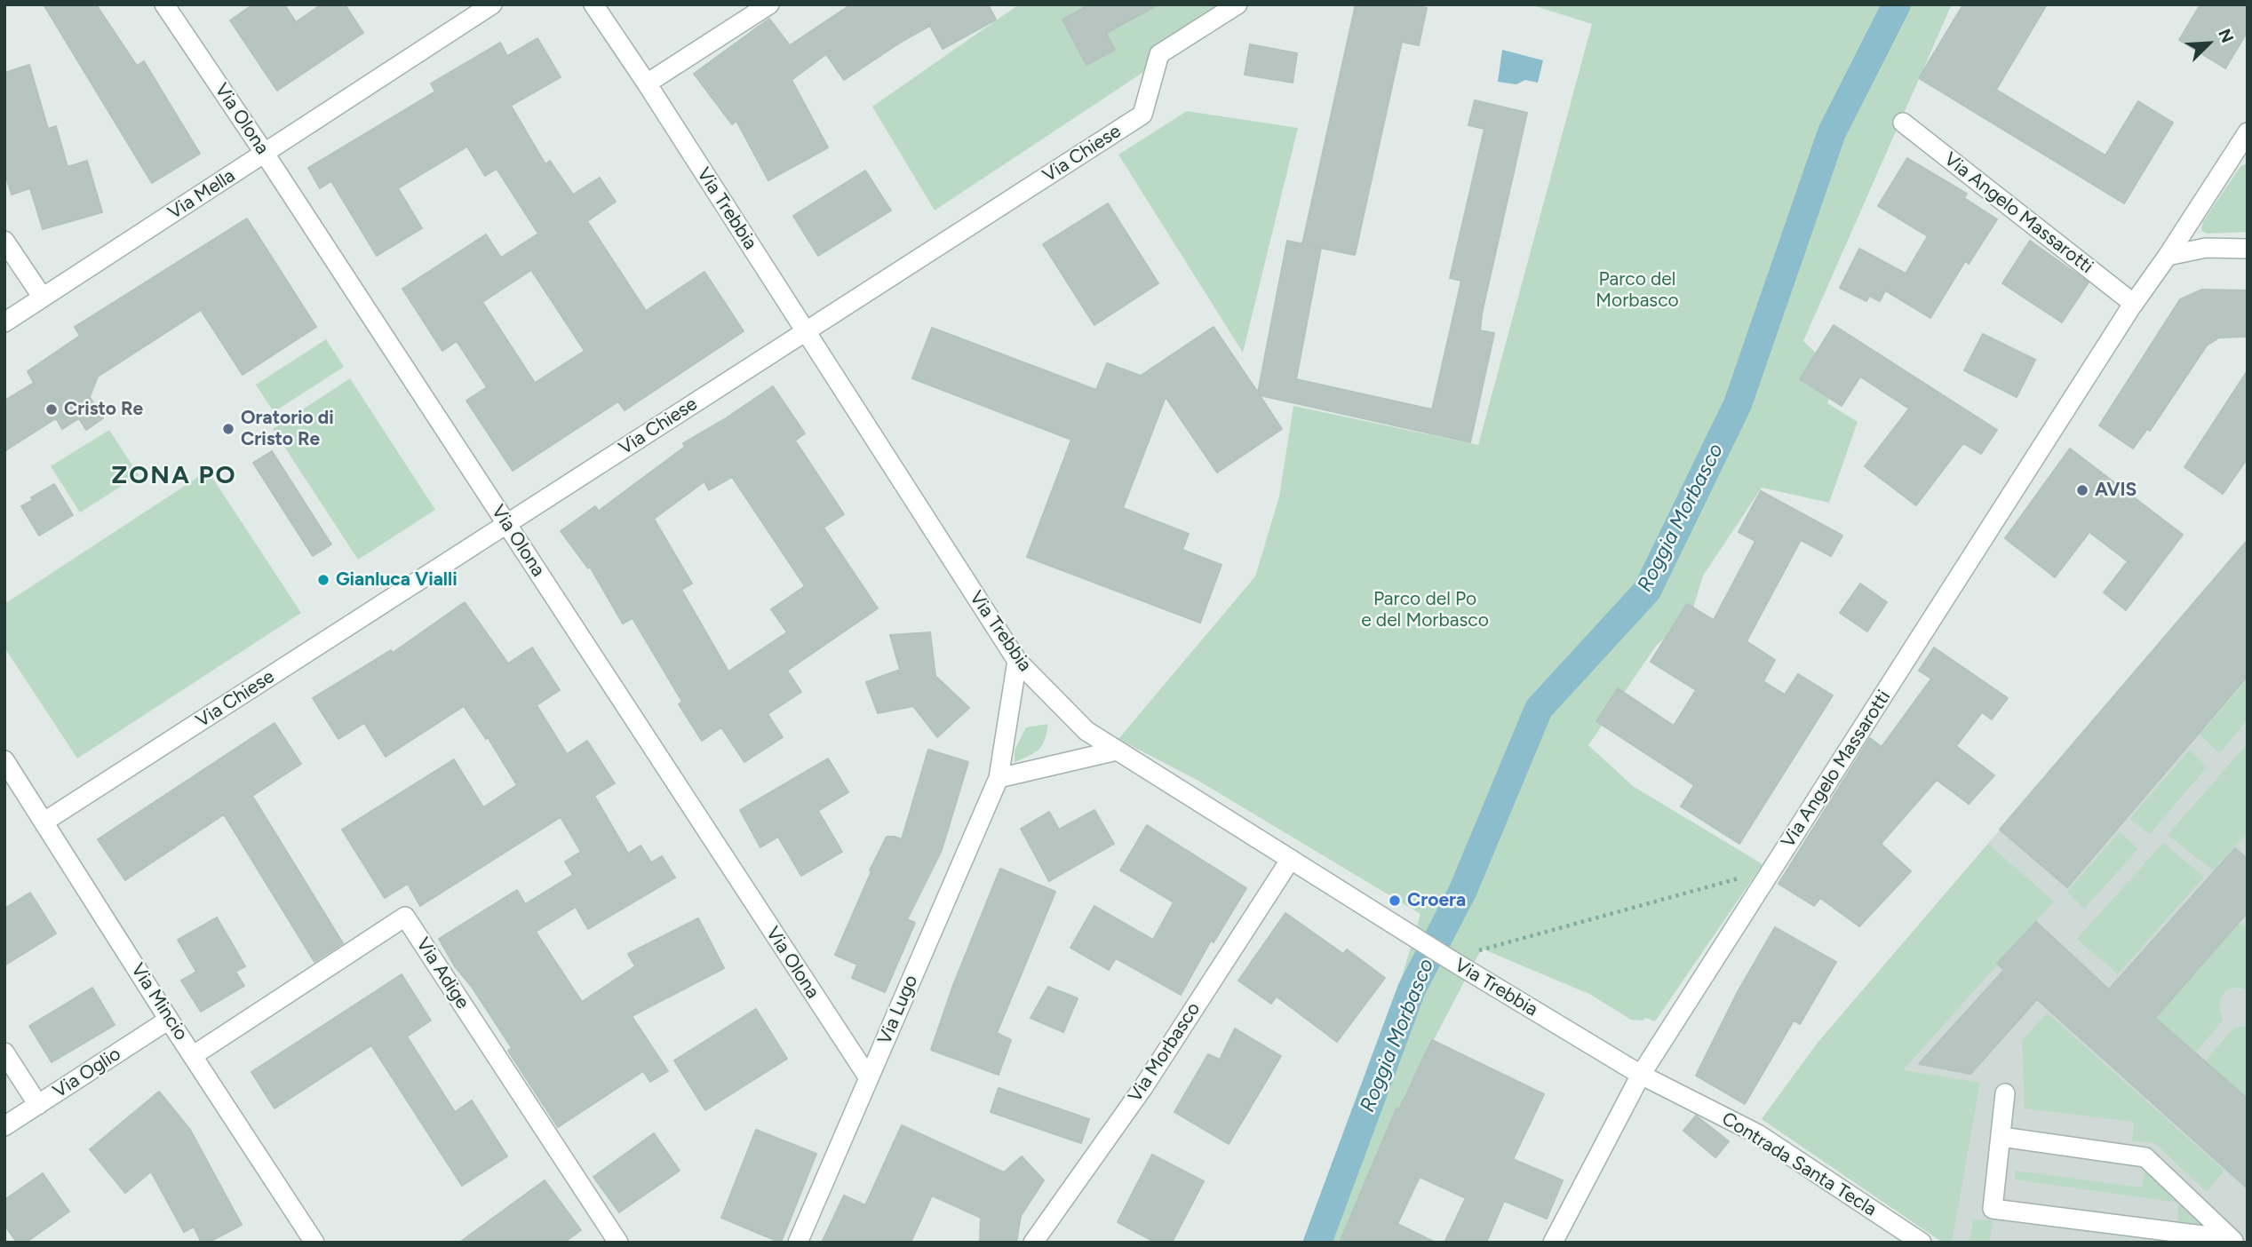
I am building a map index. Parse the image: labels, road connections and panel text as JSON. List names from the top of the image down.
{
  "streets": {
    "street": [
      "Via Olona",
      "Via Chiese",
      "Via Mella",
      "Via Trebbia",
      "Via Angelo Massarotti",
      "Via Adige",
      "Via Mincio",
      "Via Lugo",
      "Via Morbasco",
      "Via Oglio",
      "Contrada Santa Tecla"
    ]
  },
  "crossings": [
    ["Via Olona", "Via Chiese"],
    ["Via Olona", "Via Mella"],
    ["Via Olona", "Via Lugo"],
    ["Via Chiese", "Via Trebbia"],
    ["Via Chiese", "Via Mincio"],
    ["Via Trebbia", "Via Angelo Massarotti"],
    ["Via Trebbia", "Via Lugo"],
    ["Via Trebbia", "Via Morbasco"],
    ["Via Trebbia", "Contrada Santa Tecla"],
    ["Via Angelo Massarotti", "Contrada Santa Tecla"],
    ["Via Adige", "Via Mincio"],
    ["Via Mincio", "Via Oglio"]
  ],
  "districts": ["ZONA PO"],
  "water": ["Roggia Morbasco"],
  "parks": ["Parco del Morbasco", "Parco del Po e del Morbasco"],
  "places": [
    "Cristo Re",
    "Oratorio di Cristo Re",
    "AVIS",
    "Gianluca Vialli",
    "Croera"
  ],
  "north": "top right"
}
